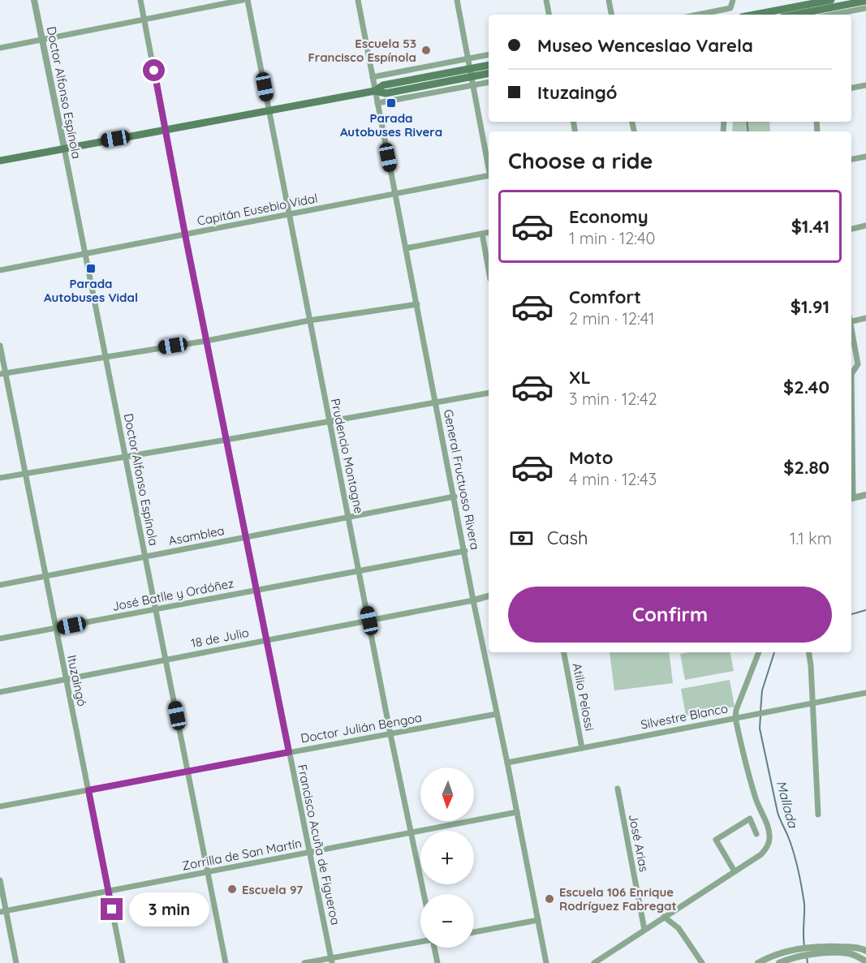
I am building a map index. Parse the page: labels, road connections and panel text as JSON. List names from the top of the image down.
{
  "streets": {
    "street": [
      "Doctor Alfonso Espínola",
      "Capitán Eusebio Vidal",
      "Prudencio Montagne",
      "General Fructuoso Rivera",
      "Asamblea",
      "José Batlle y Ordóñez",
      "18 de Julio",
      "Ituzaingó",
      "Atilio Pelossi",
      "Silvestre Blanco",
      "Doctor Julián Bengoa",
      "José Arias",
      "Francisco Acuña de Figueroa",
      "Zorrilla de San Martín"
    ]
  },
  "crossings": [
    ["Doctor Alfonso Espínola", "Capitán Eusebio Vidal"],
    ["Doctor Alfonso Espínola", "Asamblea"],
    ["Doctor Alfonso Espínola", "José Batlle y Ordóñez"],
    ["Doctor Alfonso Espínola", "18 de Julio"],
    ["Doctor Alfonso Espínola", "Doctor Julián Bengoa"],
    ["Doctor Alfonso Espínola", "Zorrilla de San Martín"],
    ["Capitán Eusebio Vidal", "Prudencio Montagne"],
    ["Capitán Eusebio Vidal", "General Fructuoso Rivera"],
    ["Capitán Eusebio Vidal", "Francisco Acuña de Figueroa"],
    ["Prudencio Montagne", "Asamblea"],
    ["Prudencio Montagne", "José Batlle y Ordóñez"],
    ["Prudencio Montagne", "18 de Julio"],
    ["Prudencio Montagne", "Doctor Julián Bengoa"],
    ["Prudencio Montagne", "Zorrilla de San Martín"],
    ["General Fructuoso Rivera", "Asamblea"],
    ["General Fructuoso Rivera", "José Batlle y Ordóñez"],
    ["General Fructuoso Rivera", "18 de Julio"],
    ["General Fructuoso Rivera", "Silvestre Blanco"],
    ["General Fructuoso Rivera", "Doctor Julián Bengoa"],
    ["General Fructuoso Rivera", "Zorrilla de San Martín"],
    ["Asamblea", "Ituzaingó"],
    ["Asamblea", "Francisco Acuña de Figueroa"],
    ["José Batlle y Ordóñez", "Ituzaingó"],
    ["José Batlle y Ordóñez", "Francisco Acuña de Figueroa"],
    ["18 de Julio", "Ituzaingó"],
    ["18 de Julio", "Francisco Acuña de Figueroa"],
    ["Ituzaingó", "Doctor Julián Bengoa"],
    ["Ituzaingó", "Zorrilla de San Martín"],
    ["Atilio Pelossi", "Silvestre Blanco"],
    ["Doctor Julián Bengoa", "Francisco Acuña de Figueroa"],
    ["Francisco Acuña de Figueroa", "Zorrilla de San Martín"]
  ],
  "water": ["Mallada"],
  "places": {
    "other": ["Escuela 53 Francisco Espínola", "Escuela 97", "Escuela 106 Enrique Rodríguez Fabregat"],
    "transit": ["Parada Autobuses Rivera", "Parada Autobuses Vidal"]
  },
  "north": "bottom",
  "page": {
    "banner": ["Museo Wenceslao Varela", "Ituzaingó"],
    "heading": "Choose a ride",
    "list": [
      {
        "name": "Economy",
        "note": "1 min · 12:40",
        "value": "$1.41"
      },
      {
        "name": "Comfort",
        "note": "2 min · 12:41",
        "value": "$1.91"
      },
      {
        "name": "XL",
        "note": "3 min · 12:42",
        "value": "$2.40"
      },
      {
        "name": "Moto",
        "note": "4 min · 12:43",
        "value": "$2.80"
      }
    ],
    "pay": ["Cash", "1.1 km"],
    "buttons": "Confirm",
    "map_buttons": ["+", "−"],
    "bubble": "3 min"
  }
}
